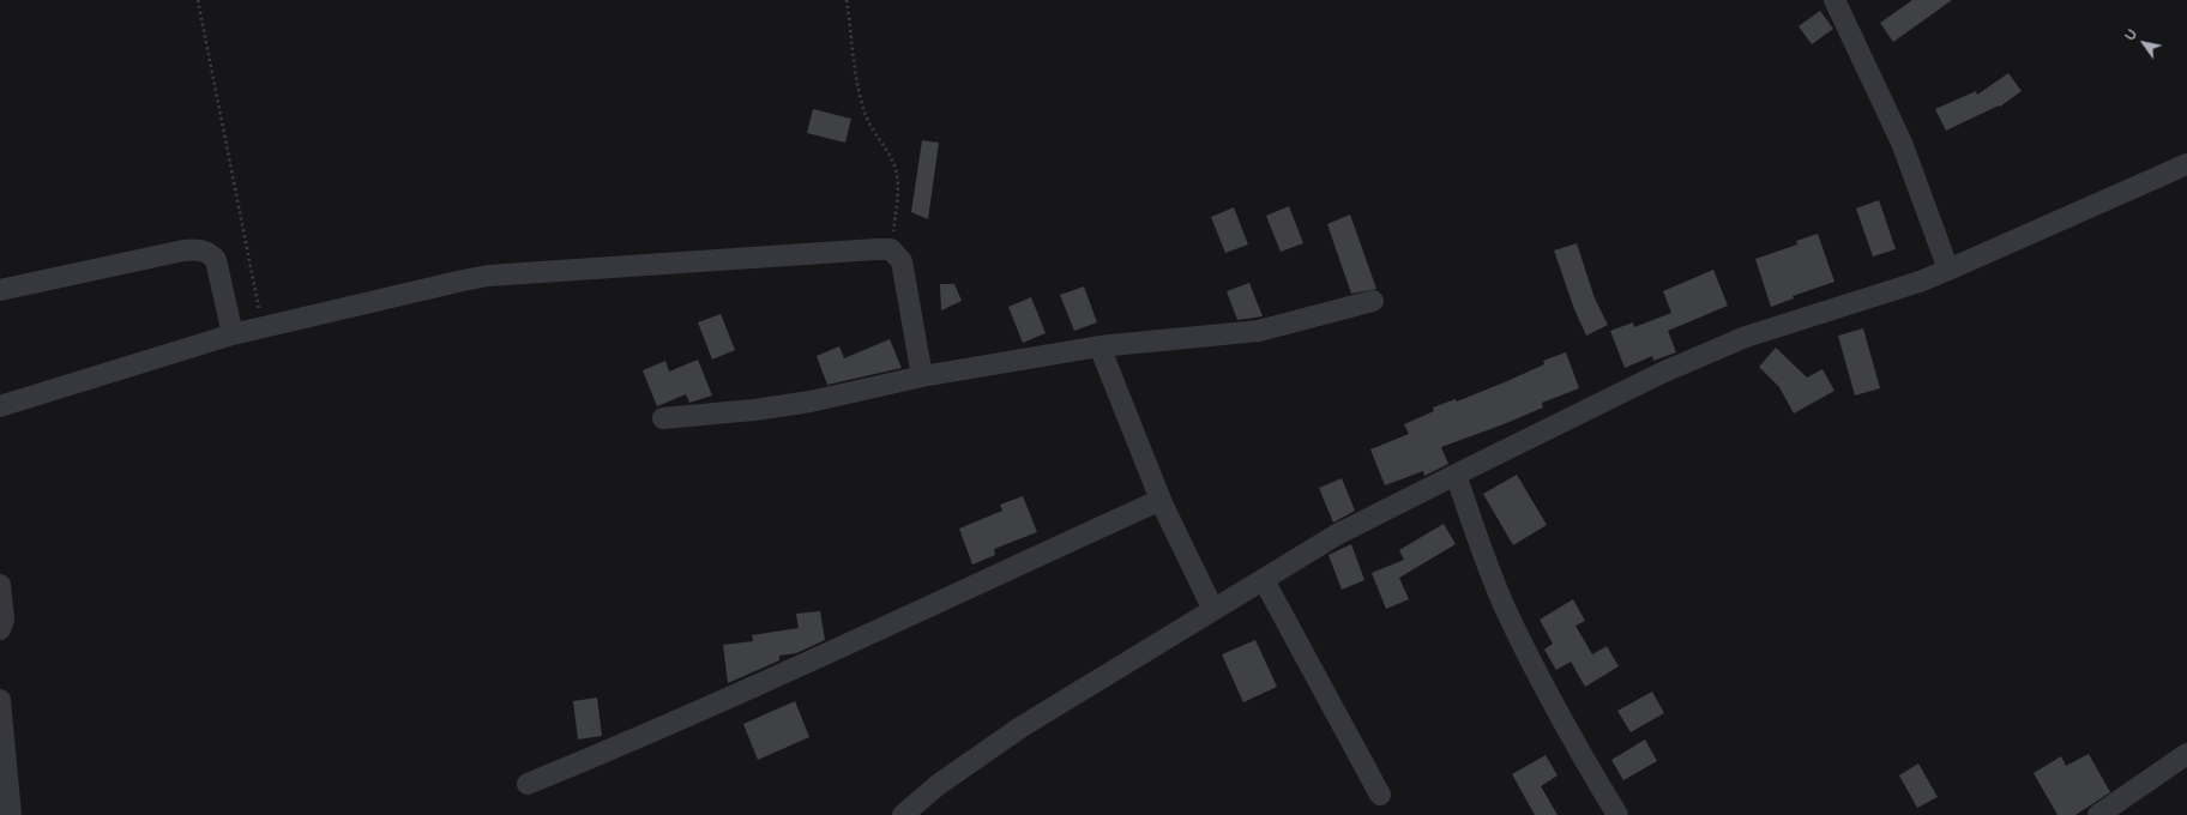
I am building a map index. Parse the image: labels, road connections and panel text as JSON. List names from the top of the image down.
{
  "north": "top left"
}
